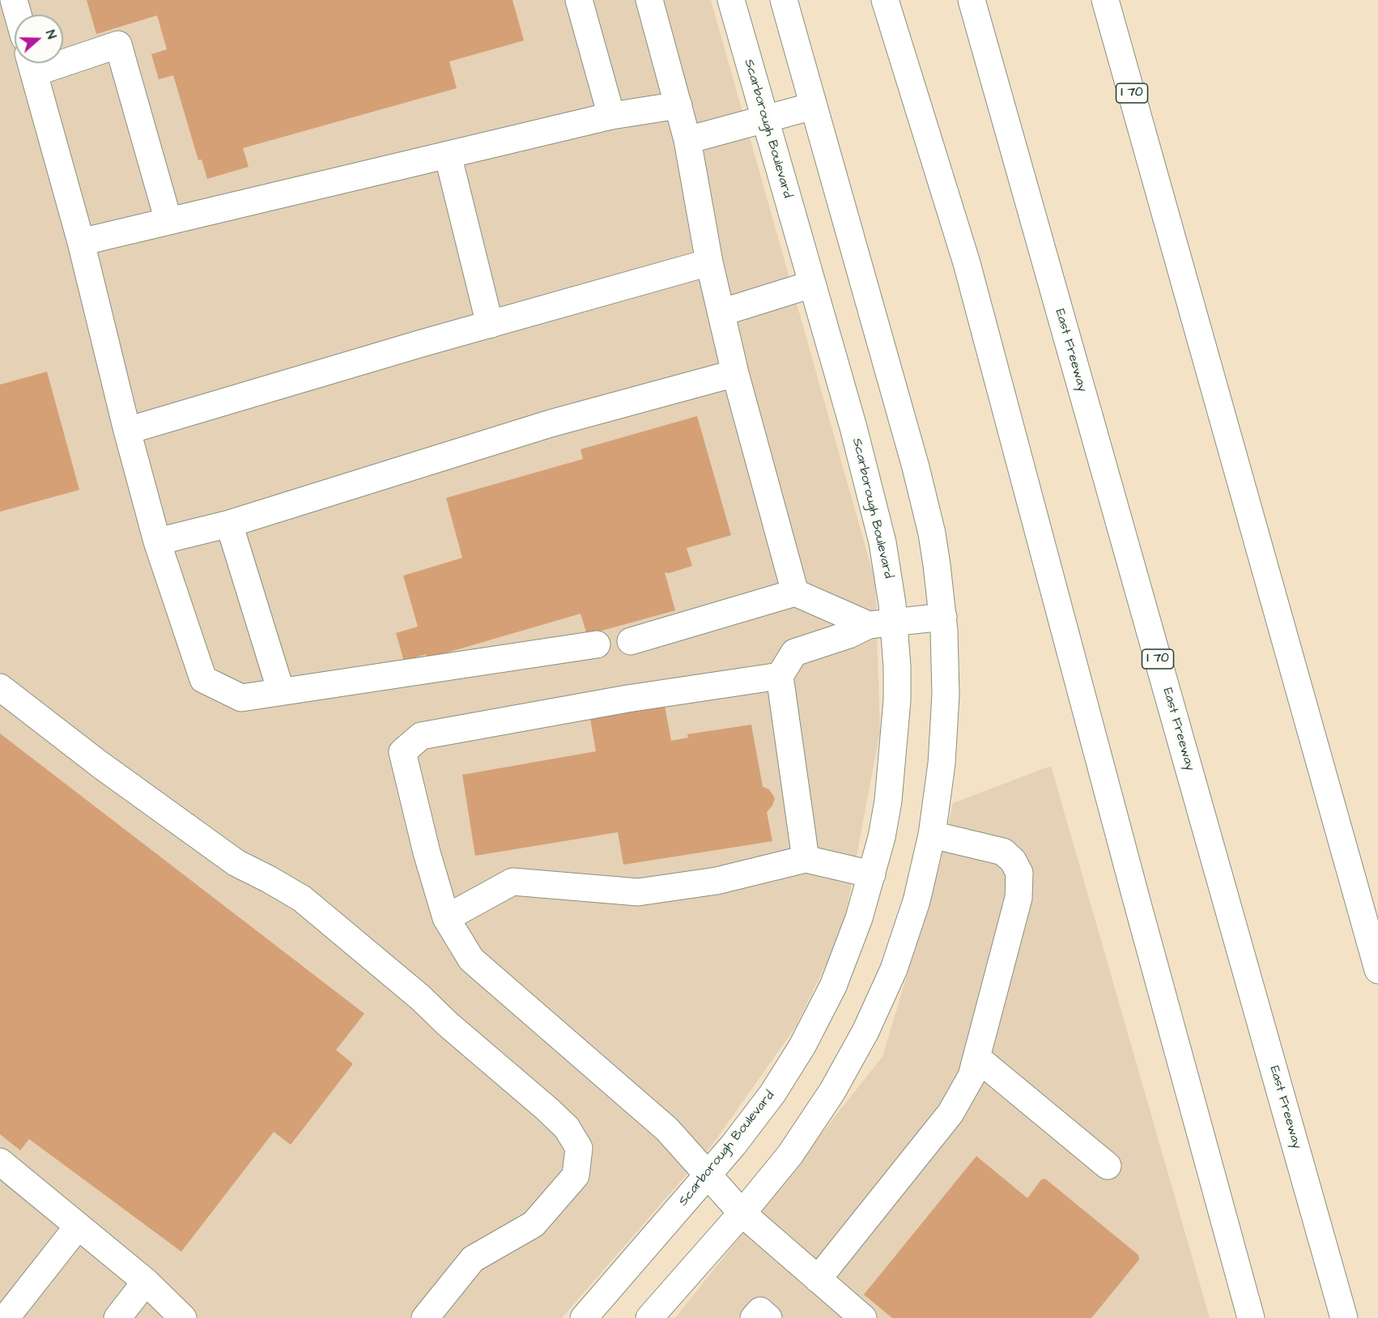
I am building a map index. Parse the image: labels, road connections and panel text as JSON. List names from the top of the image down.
{
  "streets": {
    "main road": ["I 70", "Scarborough Boulevard", "East Freeway"]
  },
  "north": "right"
}
